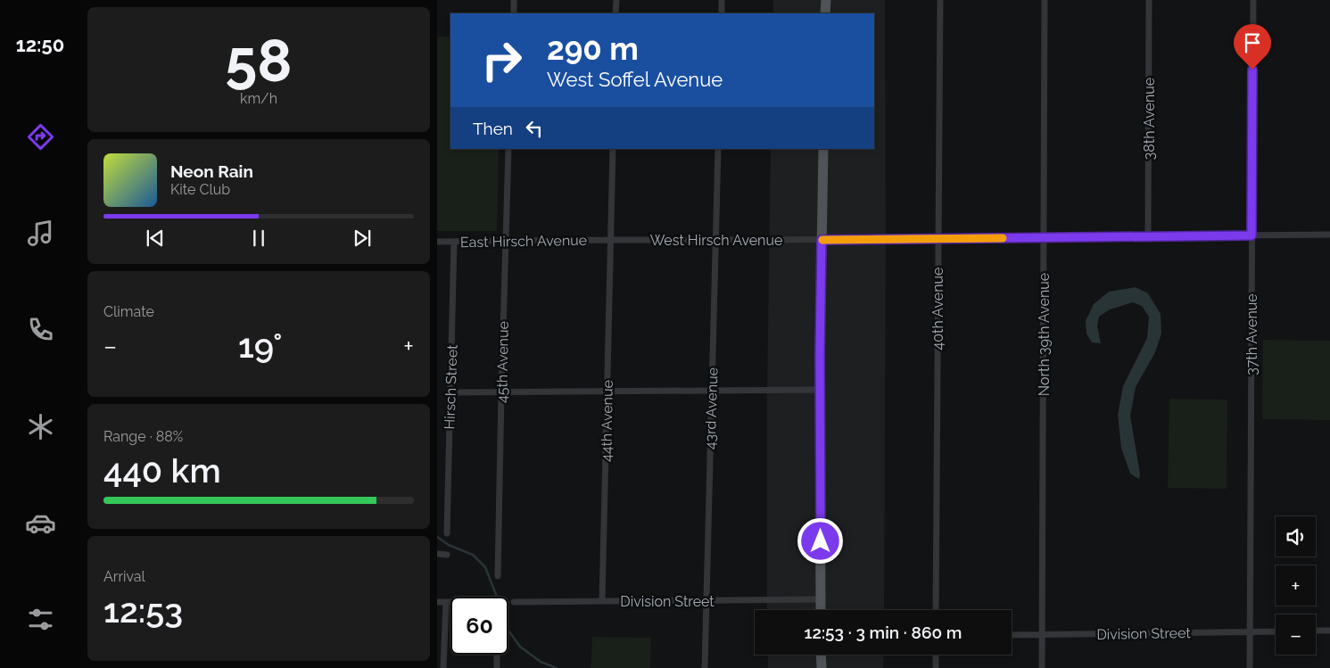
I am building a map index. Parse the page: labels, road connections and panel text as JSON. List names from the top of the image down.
{
  "streets": {
    "street": [
      "38th Avenue",
      "West Hirsch Avenue",
      "East Hirsch Avenue",
      "40th Avenue",
      "North 39th Avenue",
      "37th Avenue",
      "45th Avenue",
      "Hirsch Street",
      "43rd Avenue",
      "44th Avenue",
      "Division Street"
    ]
  },
  "crossings": [
    ["38th Avenue", "West Hirsch Avenue"],
    ["West Hirsch Avenue", "East Hirsch Avenue"],
    ["West Hirsch Avenue", "40th Avenue"],
    ["West Hirsch Avenue", "North 39th Avenue"],
    ["West Hirsch Avenue", "37th Avenue"],
    ["West Hirsch Avenue", "43rd Avenue"],
    ["West Hirsch Avenue", "44th Avenue"],
    ["East Hirsch Avenue", "45th Avenue"],
    ["East Hirsch Avenue", "Hirsch Street"],
    ["East Hirsch Avenue", "44th Avenue"],
    ["North 39th Avenue", "Division Street"],
    ["37th Avenue", "Division Street"],
    ["43rd Avenue", "Division Street"],
    ["44th Avenue", "Division Street"]
  ],
  "page": {
    "tabs": "12:50",
    "tile": [
      ["58", "km/h"],
      "Climate",
      ["Range · 88%", "440 km"],
      ["Arrival", "12:53"]
    ],
    "turn": ["290 m", "West Soffel Avenue"],
    "then": "Then",
    "song": ["Neon Rain", "Kite Club"],
    "heat": ["−", "19°", "+"],
    "map_buttons": ["+", "−"],
    "limit": "60",
    "trip": "12:53 · 3 min · 860 m"
  }
}
